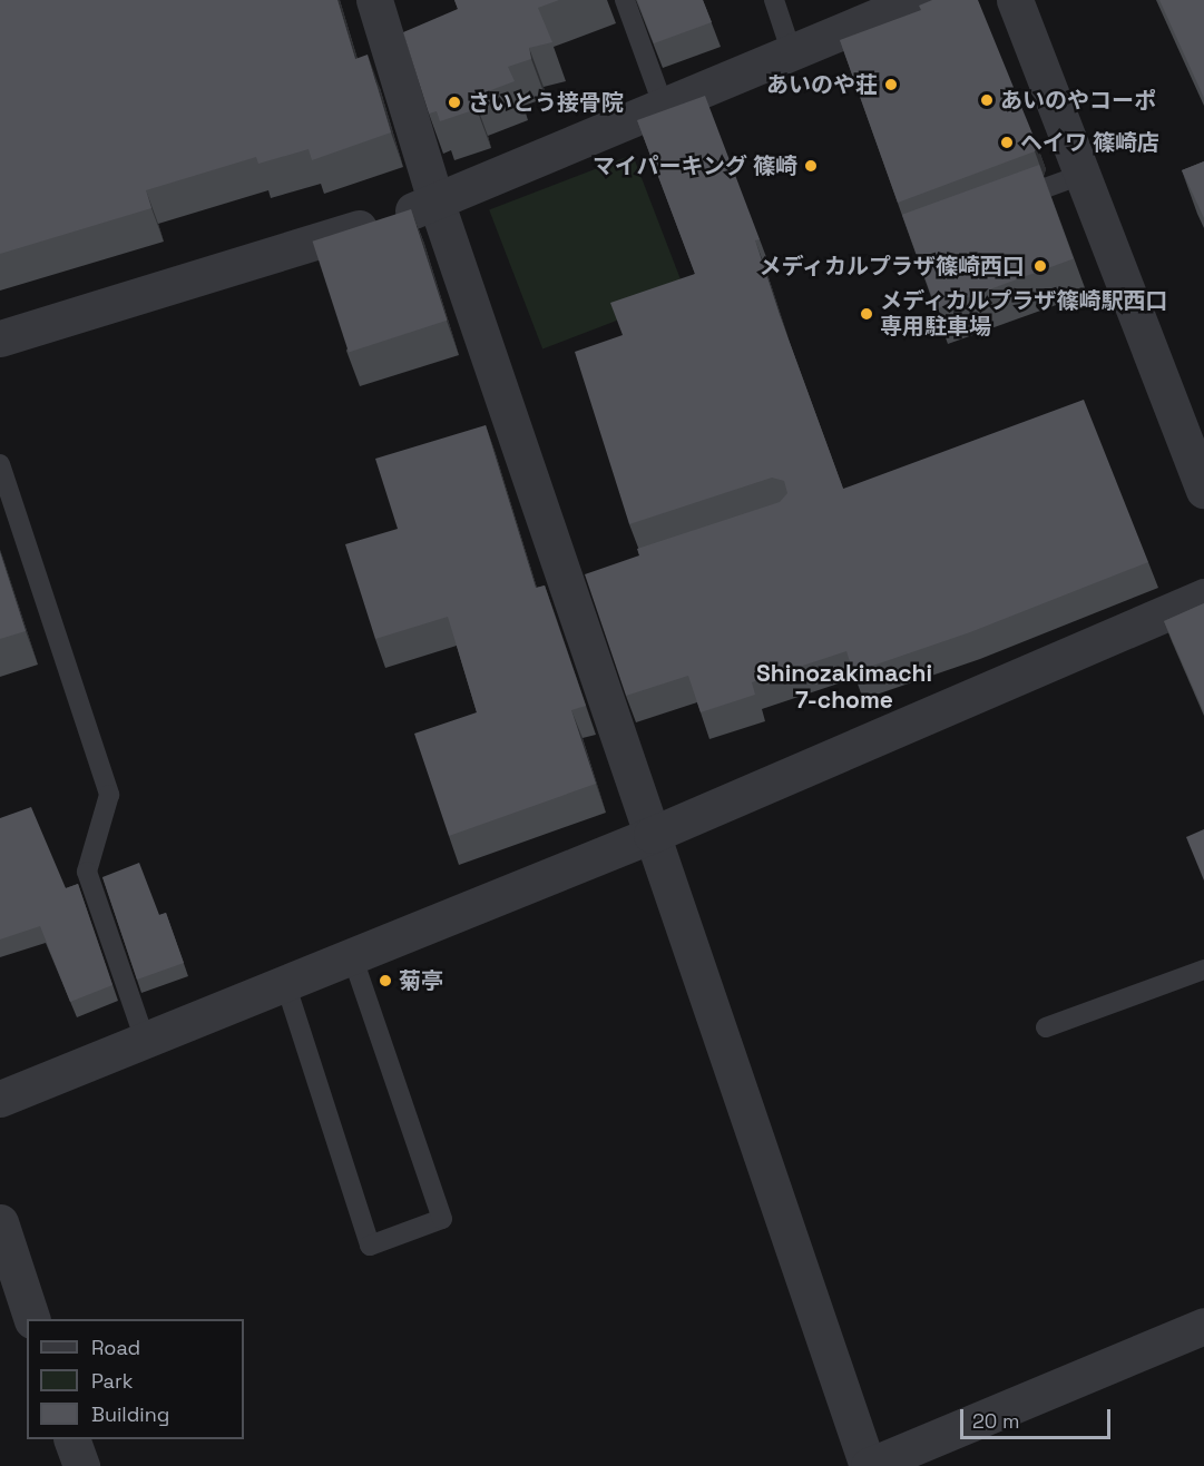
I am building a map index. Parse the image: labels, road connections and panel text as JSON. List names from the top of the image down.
{
  "districts": ["Shinozakimachi 7-chome"],
  "places": [
    "あいのや荘",
    "あいのやコーポ",
    "さいとう接骨院",
    "ヘイワ 篠崎店",
    "マイパーキング 篠崎",
    "メディカルプラザ篠崎西口",
    "メディカルプラザ篠崎駅西口 専用駐車場",
    "菊亭"
  ],
  "legend": ["Road", "Park", "Building"],
  "scale_bar": "20 m"
}
